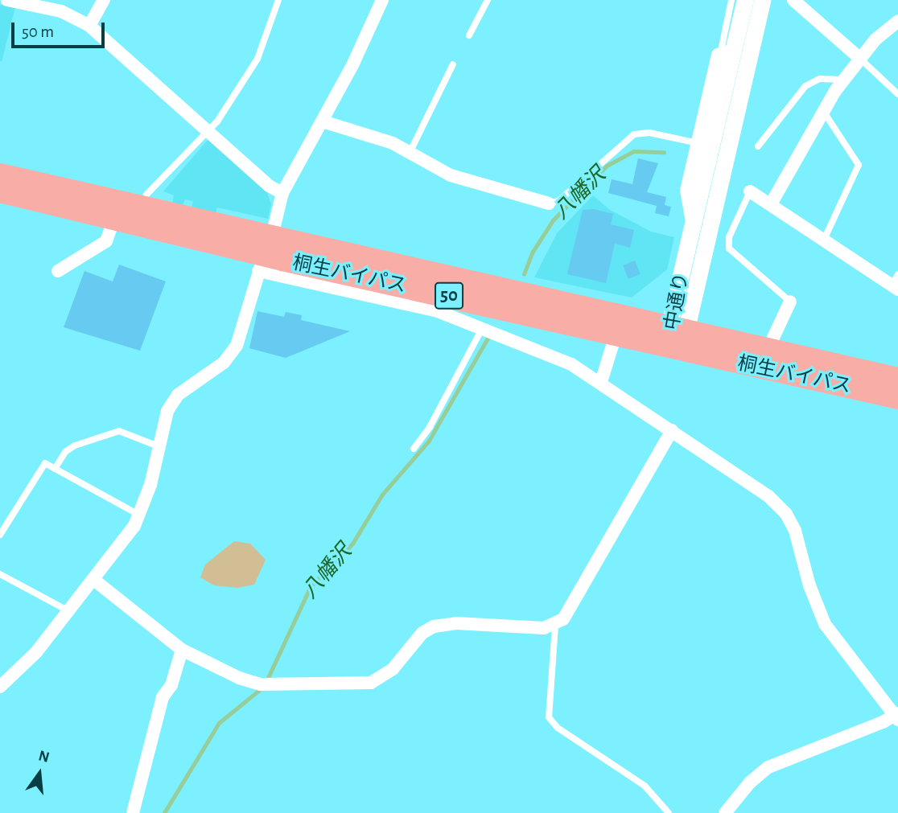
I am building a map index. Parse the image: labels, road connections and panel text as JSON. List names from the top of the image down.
{
  "streets": {
    "highway": ["桐生バイパス", "50"],
    "street": ["中通り"]
  },
  "crossings": [
    ["桐生バイパス", "中通り"]
  ],
  "water": ["八幡沢"],
  "scale_bar": "50 m",
  "north": "top"
}
